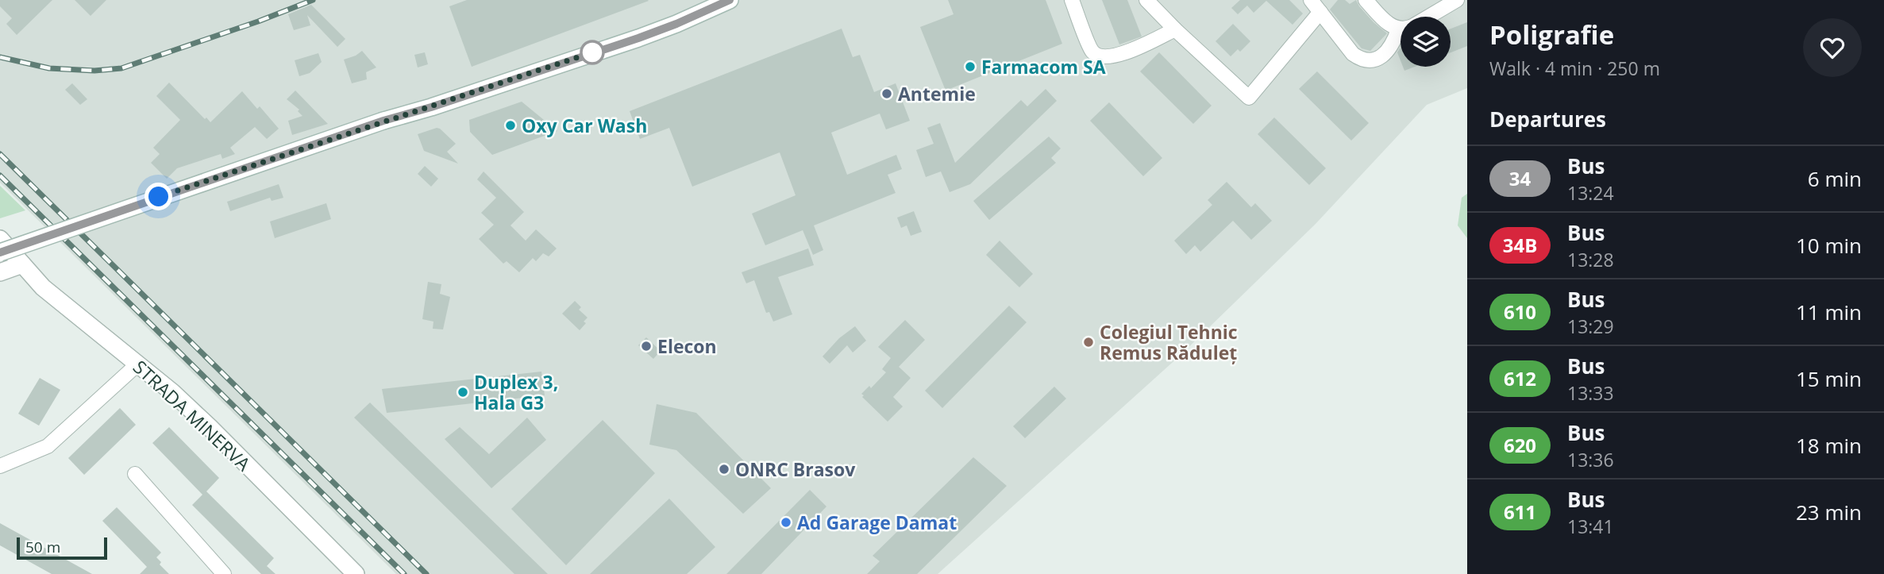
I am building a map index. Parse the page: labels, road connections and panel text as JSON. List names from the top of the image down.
{
  "streets": {
    "main road": ["STRADA MINERVA"]
  },
  "places": [
    "Farmacom SA",
    "Antemie",
    "Oxy Car Wash",
    "Colegiul Tehnic Remus Răduleț",
    "Elecon",
    "Duplex 3, Hala G3",
    "ONRC Brasov",
    "Ad Garage Damat"
  ],
  "lines": ["bus line 34"],
  "scale_bar": "50 m",
  "page": {
    "heading": [
      ["Poligrafie", "Walk · 4 min · 250 m"],
      "Departures"
    ],
    "list": [
      {
        "mark": "34",
        "name": "Bus",
        "note": "13:24",
        "value": "6 min"
      },
      {
        "mark": "34B",
        "name": "Bus",
        "note": "13:28",
        "value": "10 min"
      },
      {
        "mark": "610",
        "name": "Bus",
        "note": "13:29",
        "value": "11 min"
      },
      {
        "mark": "612",
        "name": "Bus",
        "note": "13:33",
        "value": "15 min"
      },
      {
        "mark": "620",
        "name": "Bus",
        "note": "13:36",
        "value": "18 min"
      },
      {
        "mark": "611",
        "name": "Bus",
        "note": "13:41",
        "value": "23 min"
      }
    ],
    "scale": "50 m"
  }
}
